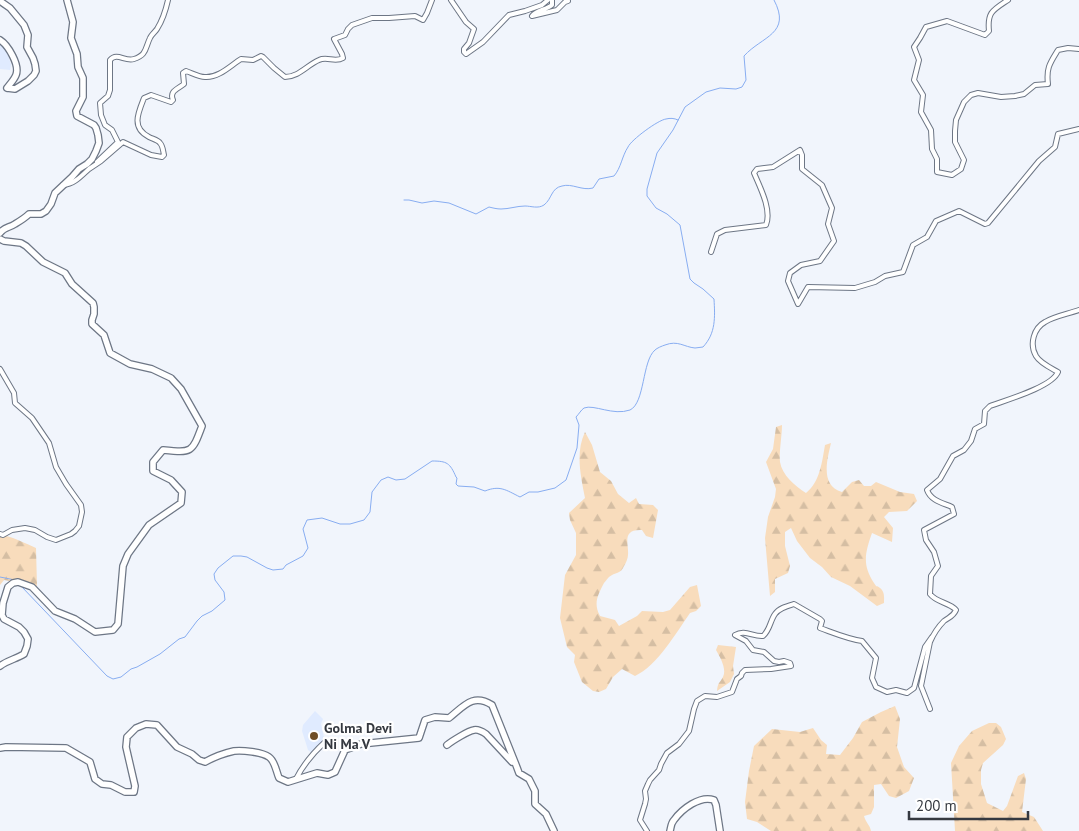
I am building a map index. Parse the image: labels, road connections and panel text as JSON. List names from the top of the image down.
{
  "places": ["Golma Devi Ni Ma V"],
  "scale_bar": "200 m"
}
